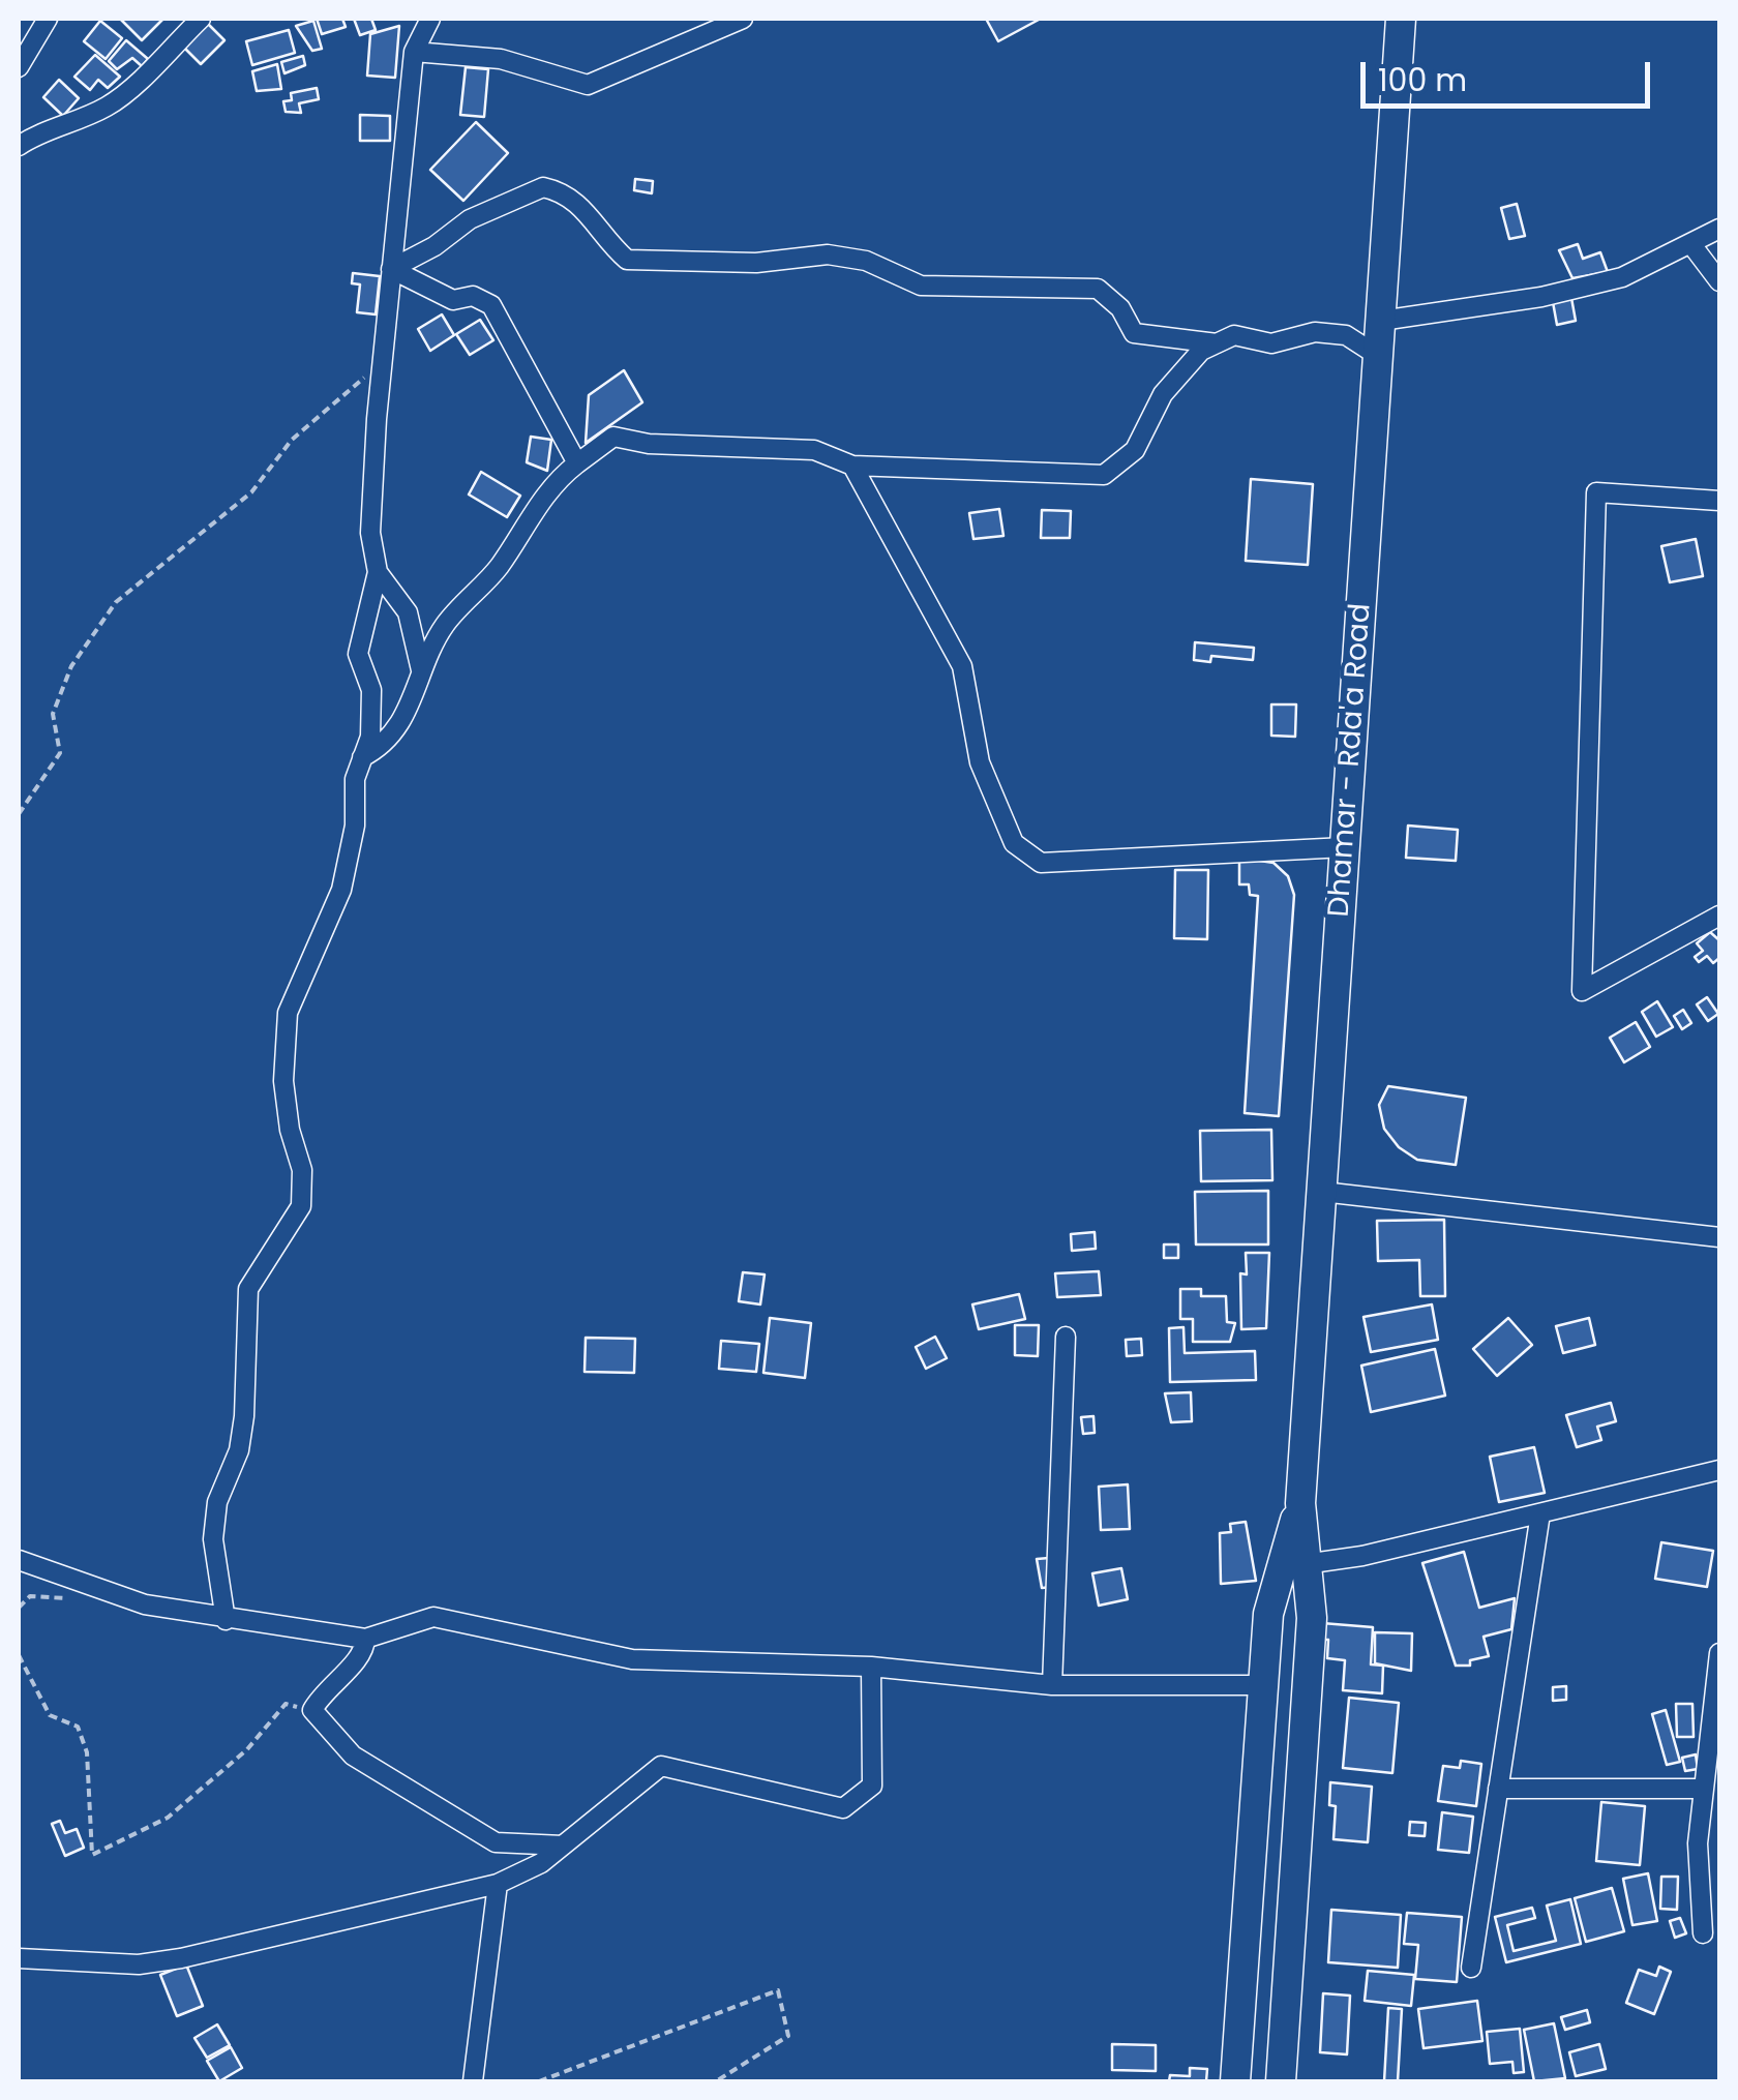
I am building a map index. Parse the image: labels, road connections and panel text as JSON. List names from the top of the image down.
{
  "streets": {
    "main road": ["Dhamar - Rda'a Road"]
  },
  "scale_bar": "100 m"
}
